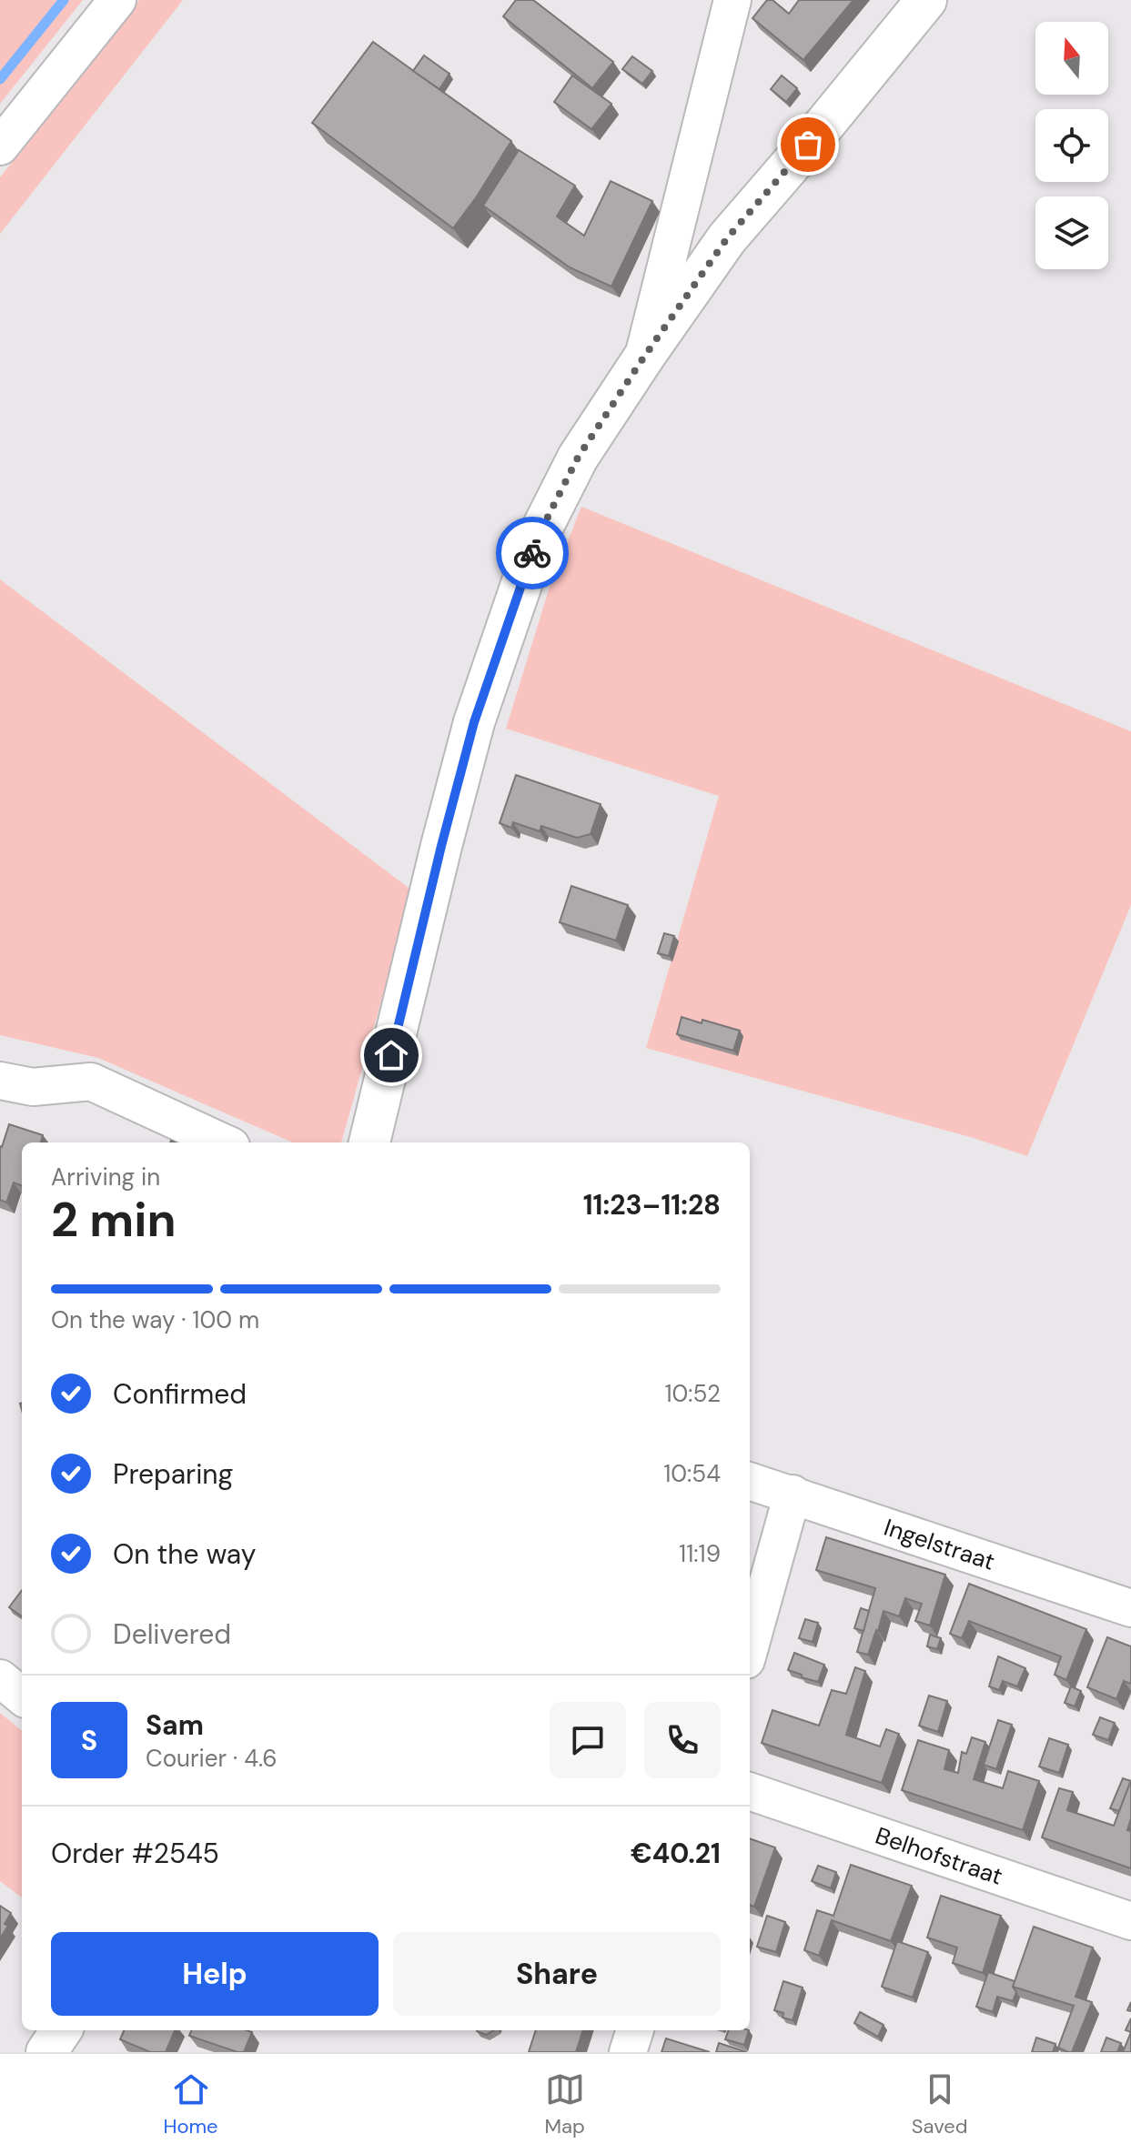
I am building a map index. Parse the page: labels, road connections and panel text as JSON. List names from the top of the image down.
{
  "streets": {
    "street": ["Ingelstraat", "Belhofstraat"]
  },
  "north": "top",
  "page": {
    "heading": ["2 min", "Arriving in", "11:23–11:28"],
    "panel": [
      "Sam",
      "Courier · 4.6",
      "Order #2545",
      "€40.21"
    ],
    "bar": "On the way · 100 m",
    "list": [
      ["Confirmed", "10:52"],
      ["Preparing", "10:54"],
      ["On the way", "11:19"],
      "Delivered"
    ],
    "round": "S",
    "buttons": ["Help", "Share"],
    "tabs": ["Home", "Map", "Saved"]
  }
}
